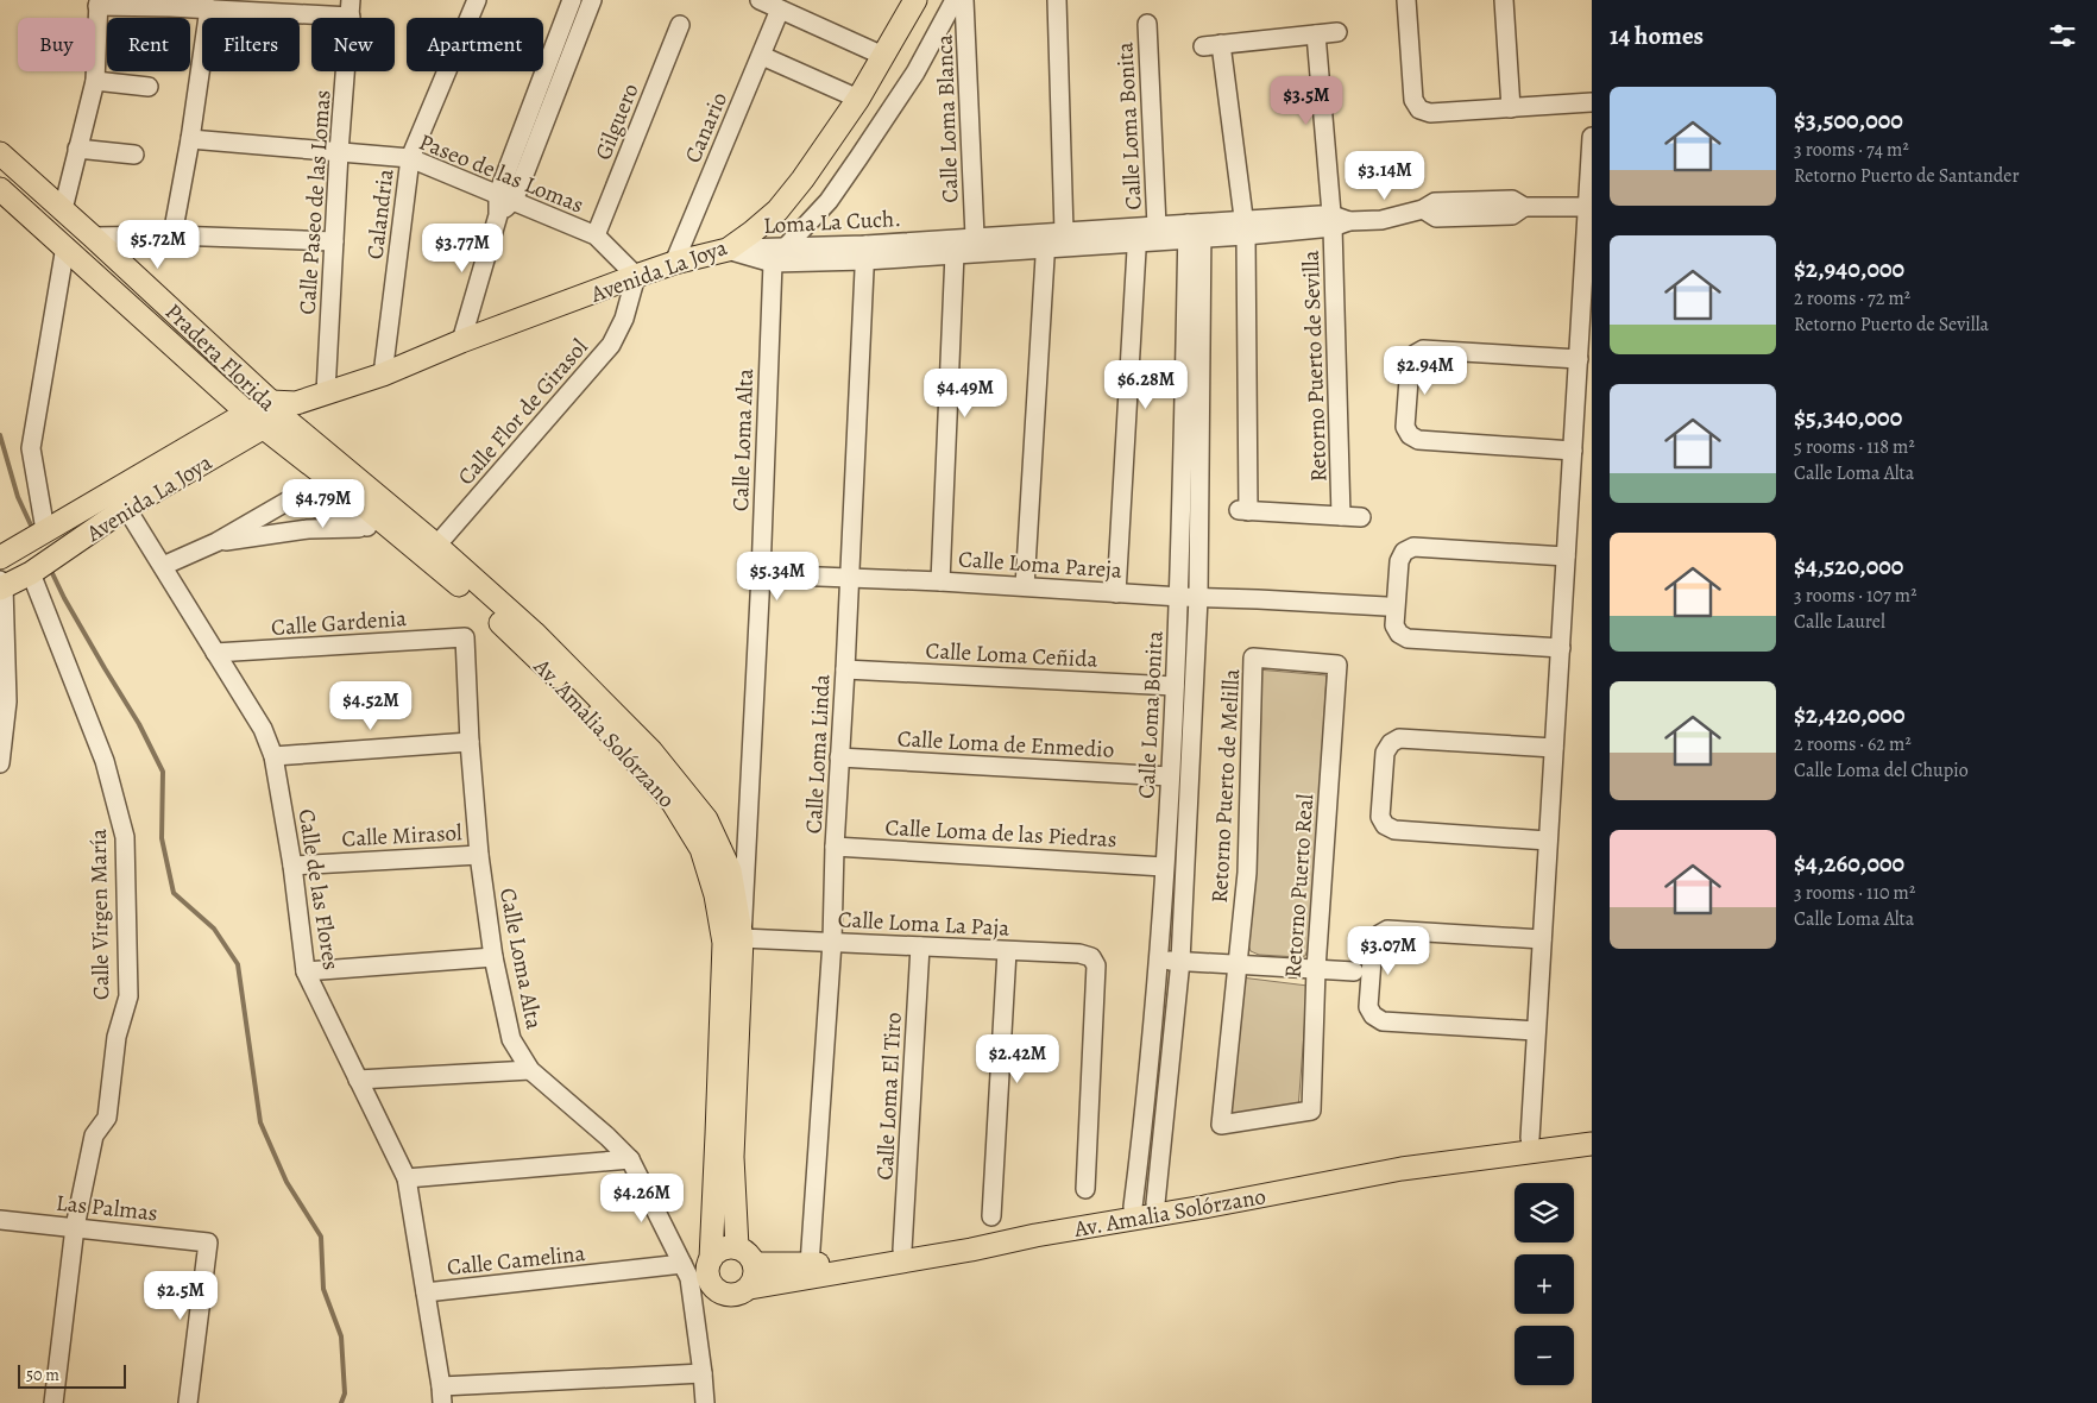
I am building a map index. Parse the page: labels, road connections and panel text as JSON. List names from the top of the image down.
{
  "streets": {
    "main road": ["Avenida La Joya", "Pradera Florida", "Av. Amalia Solórzano"],
    "street": [
      "Calle Loma Blanca",
      "Gilguero",
      "Calle Loma Bonita",
      "Canario",
      "Paseo de las Lomas",
      "Calle Paseo de las Lomas",
      "Calandria",
      "Loma La Cuch.",
      "Retorno Puerto de Sevilla",
      "Calle Flor de Girasol",
      "Calle Loma Alta",
      "Calle Loma Pareja",
      "Calle Gardenia",
      "Calle Loma Ceñida",
      "Calle Loma de Enmedio",
      "Calle Loma Linda",
      "Retorno Puerto de Melilla",
      "Calle Loma de las Piedras",
      "Calle Mirasol",
      "Retorno Puerto Real",
      "Calle de las Flores",
      "Calle Virgen María",
      "Calle Loma La Paja",
      "Calle Loma El Tiro",
      "Las Palmas",
      "Calle Camelina"
    ]
  },
  "crossings": [
    ["Calle Loma Blanca", "Loma La Cuch."],
    ["Gilguero", "Paseo de las Lomas"],
    ["Calle Loma Bonita", "Loma La Cuch."],
    ["Calle Loma Bonita", "Calle Loma Pareja"],
    ["Calle Loma Bonita", "Calle Loma Ceñida"],
    ["Calle Loma Bonita", "Av. Amalia Solórzano"],
    ["Calle Loma Bonita", "Calle Loma de Enmedio"],
    ["Calle Loma Bonita", "Calle Loma de las Piedras"],
    ["Canario", "Avenida La Joya"],
    ["Paseo de las Lomas", "Calle Paseo de las Lomas"],
    ["Paseo de las Lomas", "Calandria"],
    ["Paseo de las Lomas", "Avenida La Joya"],
    ["Paseo de las Lomas", "Calle Flor de Girasol"],
    ["Calle Paseo de las Lomas", "Avenida La Joya"],
    ["Calle Paseo de las Lomas", "Pradera Florida"],
    ["Calandria", "Avenida La Joya"],
    ["Loma La Cuch.", "Avenida La Joya"],
    ["Loma La Cuch.", "Retorno Puerto de Sevilla"],
    ["Loma La Cuch.", "Calle Loma Alta"],
    ["Loma La Cuch.", "Calle Loma Linda"],
    ["Avenida La Joya", "Pradera Florida"],
    ["Avenida La Joya", "Calle Flor de Girasol"],
    ["Avenida La Joya", "Av. Amalia Solórzano"],
    ["Avenida La Joya", "Calle de las Flores"],
    ["Avenida La Joya", "Calle Virgen María"],
    ["Pradera Florida", "Av. Amalia Solórzano"],
    ["Calle Loma Alta", "Calle Loma Pareja"],
    ["Calle Loma Alta", "Calle Gardenia"],
    ["Calle Loma Alta", "Av. Amalia Solórzano"],
    ["Calle Loma Alta", "Calle Mirasol"],
    ["Calle Loma Alta", "Calle Loma La Paja"],
    ["Calle Loma Alta", "Calle Camelina"],
    ["Calle Loma Pareja", "Calle Loma Linda"],
    ["Calle Gardenia", "Calle de las Flores"],
    ["Calle Loma Ceñida", "Calle Loma Linda"],
    ["Av. Amalia Solórzano", "Calle Loma Linda"],
    ["Av. Amalia Solórzano", "Calle Loma La Paja"],
    ["Av. Amalia Solórzano", "Calle Loma El Tiro"],
    ["Calle Loma de Enmedio", "Calle Loma Linda"],
    ["Calle Loma Linda", "Calle Loma de las Piedras"],
    ["Calle Loma Linda", "Calle Loma La Paja"],
    ["Retorno Puerto de Melilla", "Retorno Puerto Real"],
    ["Calle Mirasol", "Calle de las Flores"],
    ["Calle de las Flores", "Calle Camelina"],
    ["Calle Virgen María", "Las Palmas"],
    ["Calle Loma La Paja", "Calle Loma El Tiro"]
  ],
  "scale_bar": "50 m",
  "page": {
    "heading": "14 homes",
    "chip": [
      "Buy",
      "Rent",
      "Filters",
      "New",
      "Apartment"
    ],
    "list": [
      {
        "name": "$3,500,000",
        "note": "3 rooms · 74 m² · Retorno Puerto de Santander"
      },
      {
        "name": "$2,940,000",
        "note": "2 rooms · 72 m² · Retorno Puerto de Sevilla"
      },
      {
        "name": "$5,340,000",
        "note": "5 rooms · 118 m² · Calle Loma Alta"
      },
      {
        "name": "$4,520,000",
        "note": "3 rooms · 107 m² · Calle Laurel"
      },
      {
        "name": "$2,420,000",
        "note": "2 rooms · 62 m² · Calle Loma del Chupio"
      },
      {
        "name": "$4,260,000",
        "note": "3 rooms · 110 m² · Calle Loma Alta"
      }
    ],
    "price": [
      "$3.5M",
      "$3.14M",
      "$5.72M",
      "$3.77M",
      "$2.94M",
      "$6.28M",
      "$4.49M",
      "$4.79M",
      "$5.34M",
      "$4.52M",
      "$3.07M",
      "$2.42M",
      "$4.26M",
      "$2.5M"
    ],
    "map_buttons": ["+", "−"],
    "scale": "50 m"
  }
}
